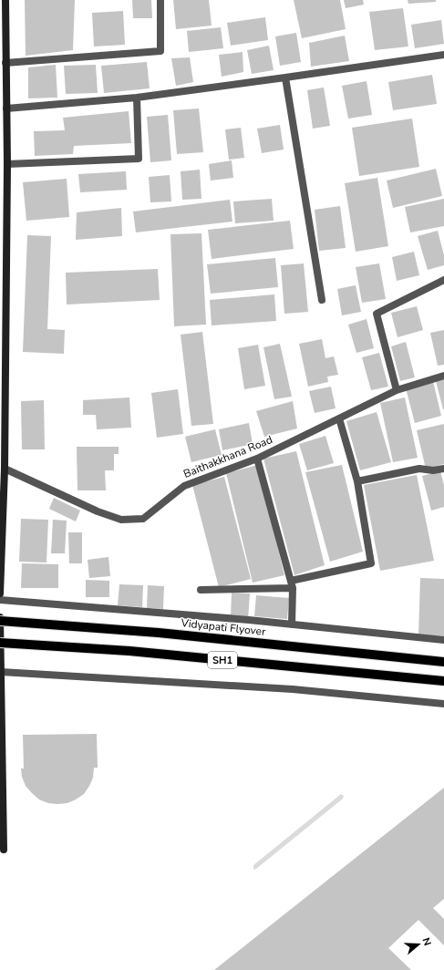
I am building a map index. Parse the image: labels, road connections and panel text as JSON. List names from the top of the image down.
{
  "streets": {
    "main road": ["Vidyapati Flyover", "SH1"],
    "street": ["Baithakkhana Road"]
  },
  "north": "right"
}
